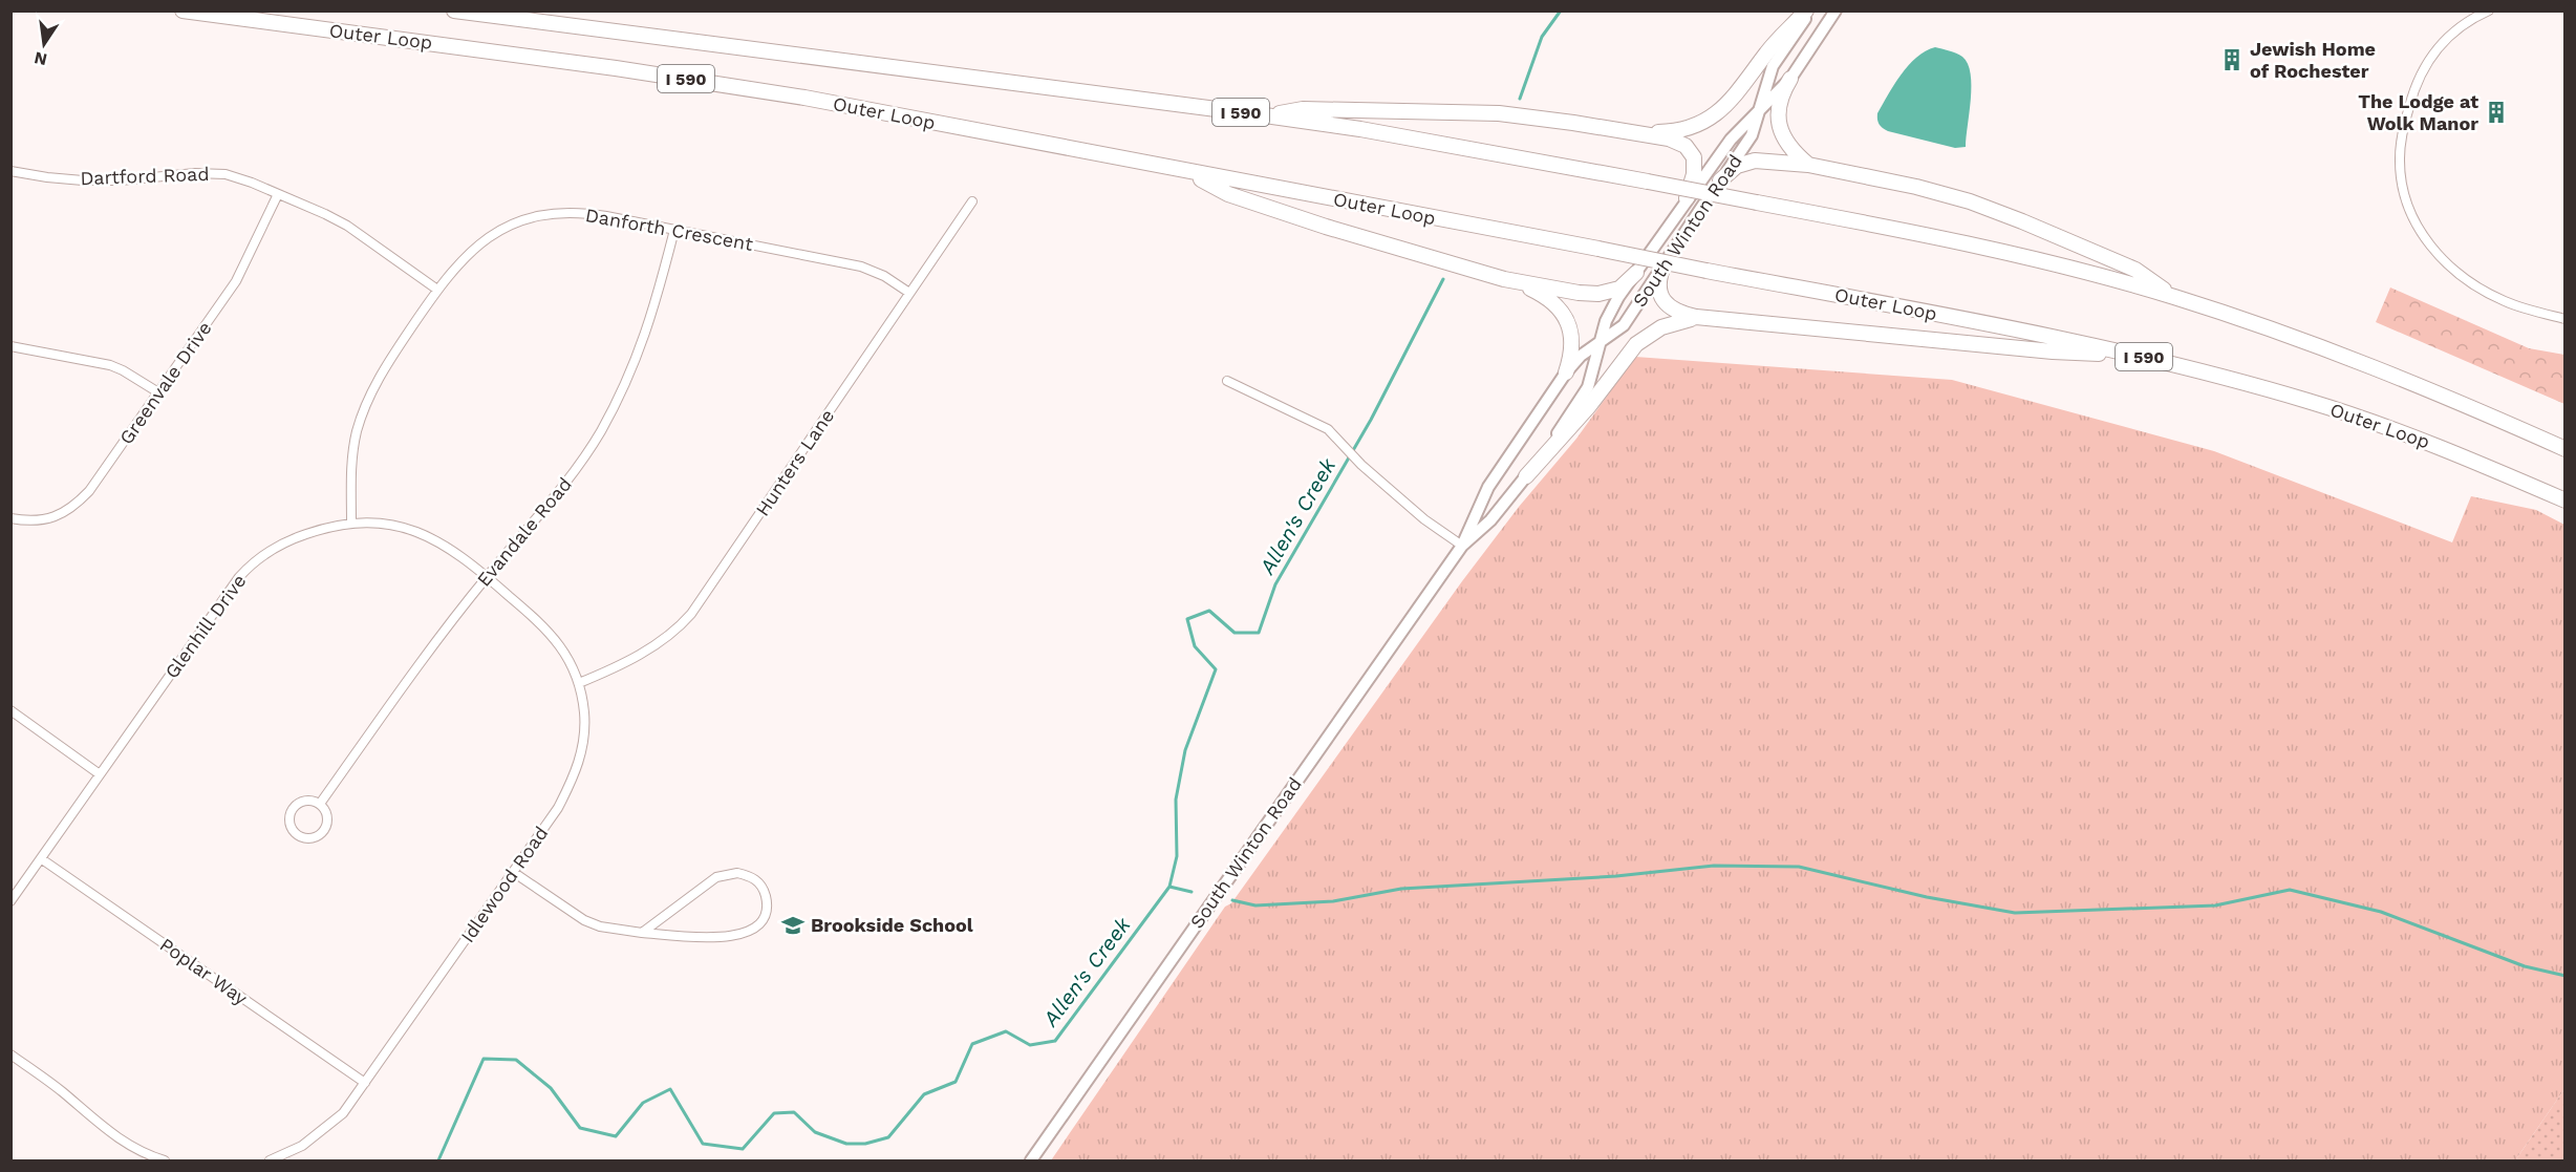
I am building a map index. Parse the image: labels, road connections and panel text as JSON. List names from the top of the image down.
{
  "streets": {
    "highway": ["Outer Loop", "I 590"],
    "main road": ["South Winton Road"],
    "street": [
      "Dartford Road",
      "Danforth Crescent",
      "Greenvale Drive",
      "Hunters Lane",
      "Evandale Road",
      "Glenhill Drive",
      "Idlewood Road",
      "Poplar Way"
    ]
  },
  "crossings": [
    ["Dartford Road", "Danforth Crescent"],
    ["Dartford Road", "Greenvale Drive"],
    ["Danforth Crescent", "Hunters Lane"],
    ["Danforth Crescent", "Evandale Road"],
    ["Danforth Crescent", "Glenhill Drive"],
    ["Hunters Lane", "Idlewood Road"],
    ["Evandale Road", "Glenhill Drive"],
    ["Evandale Road", "Idlewood Road"],
    ["Glenhill Drive", "Idlewood Road"],
    ["Glenhill Drive", "Poplar Way"],
    ["Idlewood Road", "Poplar Way"]
  ],
  "water": ["Allen's Creek"],
  "places": {
    "building": ["Jewish Home of Rochester", "The Lodge at Wolk Manor"],
    "school or university": ["Brookside School"]
  },
  "north": "bottom"
}
